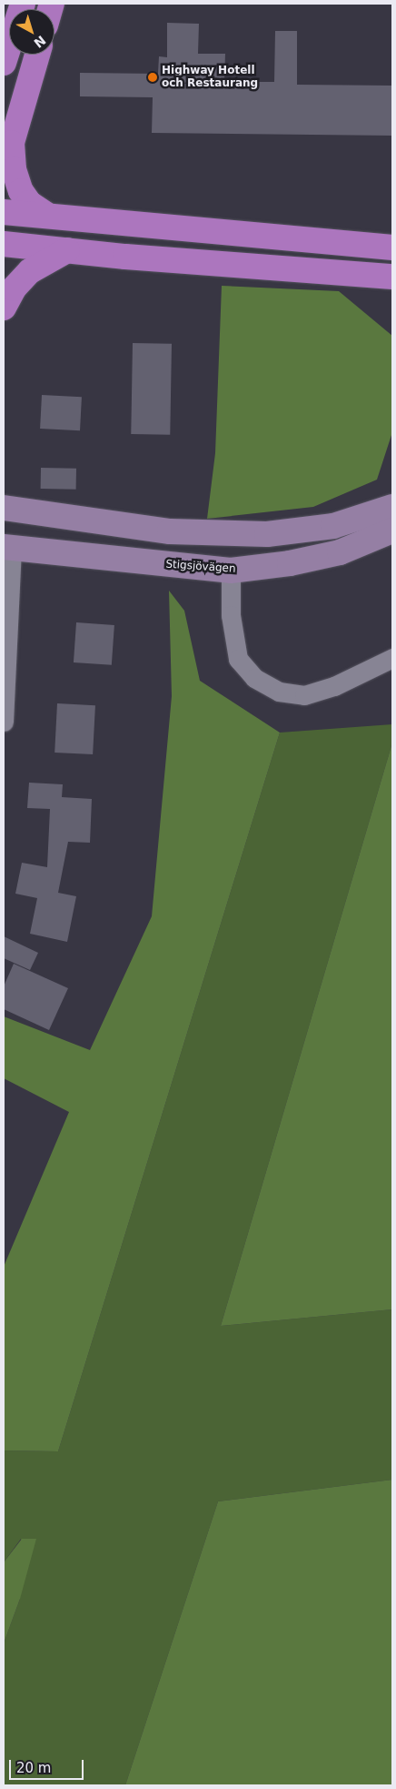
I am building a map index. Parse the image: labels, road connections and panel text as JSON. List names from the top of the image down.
{
  "streets": {
    "main road": ["Stigsjövägen"]
  },
  "places": ["Highway Hotell och Restaurang"],
  "scale_bar": "20 m",
  "north": "bottom right"
}
